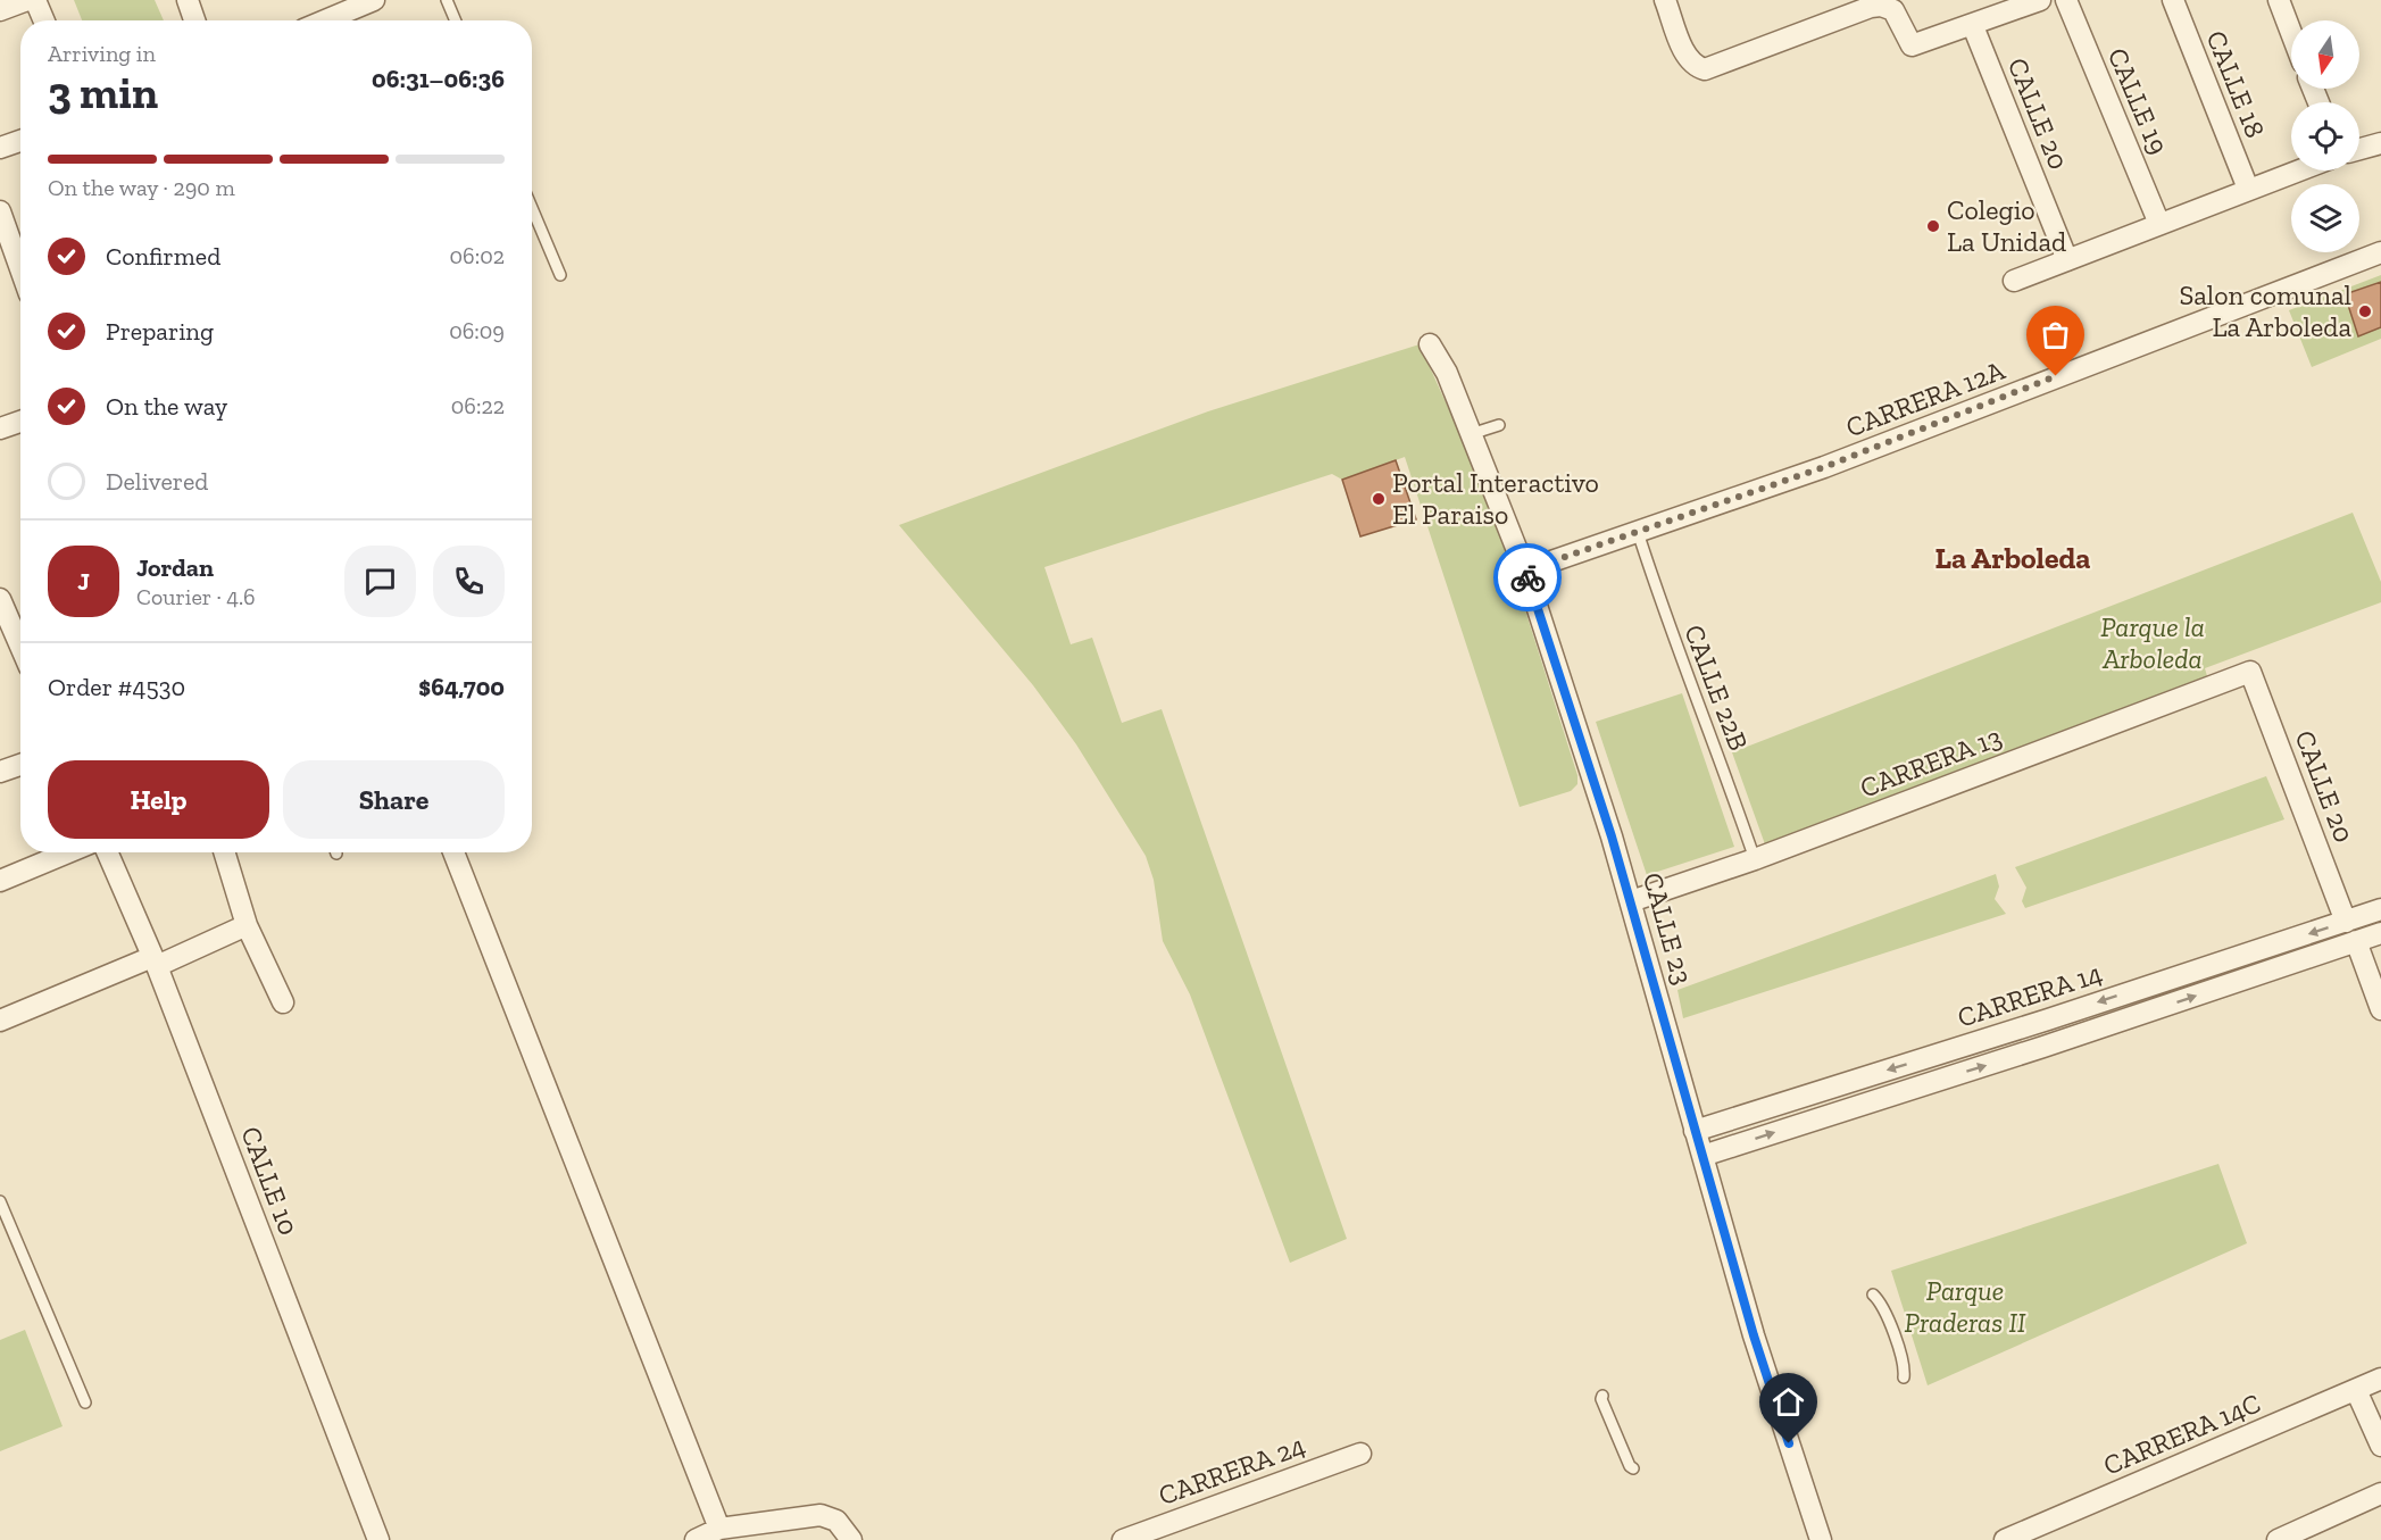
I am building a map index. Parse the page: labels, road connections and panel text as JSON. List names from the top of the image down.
{
  "streets": {
    "street": [
      "CALLE 18",
      "CALLE 19",
      "CALLE 20",
      "CARRERA 12A",
      "CARRERA 13",
      "CALLE 23",
      "CARRERA 14",
      "CALLE 10",
      "CARRERA 14C",
      "CARRERA 24"
    ],
    "lane": ["CALLE 22B"]
  },
  "crossings": [
    ["CALLE 20", "CARRERA 13"],
    ["CALLE 20", "CARRERA 14"],
    ["CARRERA 12A", "CALLE 22B"],
    ["CARRERA 12A", "CALLE 23"],
    ["CALLE 22B", "CARRERA 13"],
    ["CARRERA 13", "CALLE 23"],
    ["CALLE 23", "CARRERA 14"]
  ],
  "districts": ["La Arboleda"],
  "parks": ["Parque la Arboleda", "Parque Praderas II"],
  "places": ["Colegio La Unidad", "Salon comunal La Arboleda", "Portal Interactivo El Paraiso"],
  "north": "bottom",
  "page": {
    "heading": ["3 min", "Arriving in", "06:31–06:36"],
    "panel": [
      "Jordan",
      "Courier · 4.6",
      "Order #4530",
      "$64,700"
    ],
    "bar": "On the way · 290 m",
    "list": [
      ["Confirmed", "06:02"],
      ["Preparing", "06:09"],
      ["On the way", "06:22"],
      "Delivered"
    ],
    "round": "J",
    "buttons": ["Help", "Share"]
  }
}
